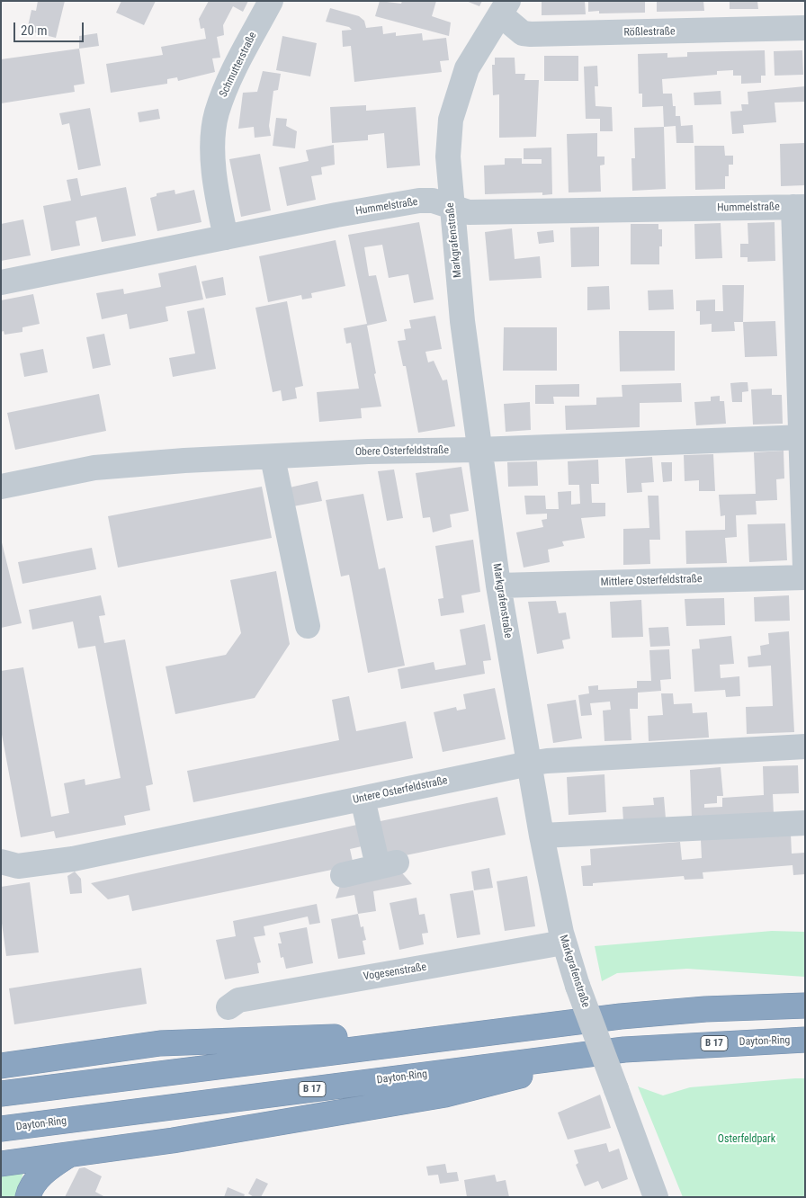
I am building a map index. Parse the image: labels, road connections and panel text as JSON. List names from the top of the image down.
{
  "streets": {
    "highway": ["Dayton-Ring", "B 17"],
    "street": [
      "Rößlestraße",
      "Schmutterstraße",
      "Hummelstraße",
      "Markgrafenstraße",
      "Obere Osterfeldstraße",
      "Mittlere Osterfeldstraße",
      "Untere Osterfeldstraße",
      "Vogesenstraße"
    ]
  },
  "crossings": [
    ["Rößlestraße", "Markgrafenstraße"],
    ["Schmutterstraße", "Hummelstraße"],
    ["Hummelstraße", "Markgrafenstraße"],
    ["Markgrafenstraße", "Obere Osterfeldstraße"],
    ["Markgrafenstraße", "Mittlere Osterfeldstraße"],
    ["Markgrafenstraße", "Untere Osterfeldstraße"],
    ["Markgrafenstraße", "Vogesenstraße"]
  ],
  "parks": ["Osterfeldpark"],
  "scale_bar": "20 m"
}
